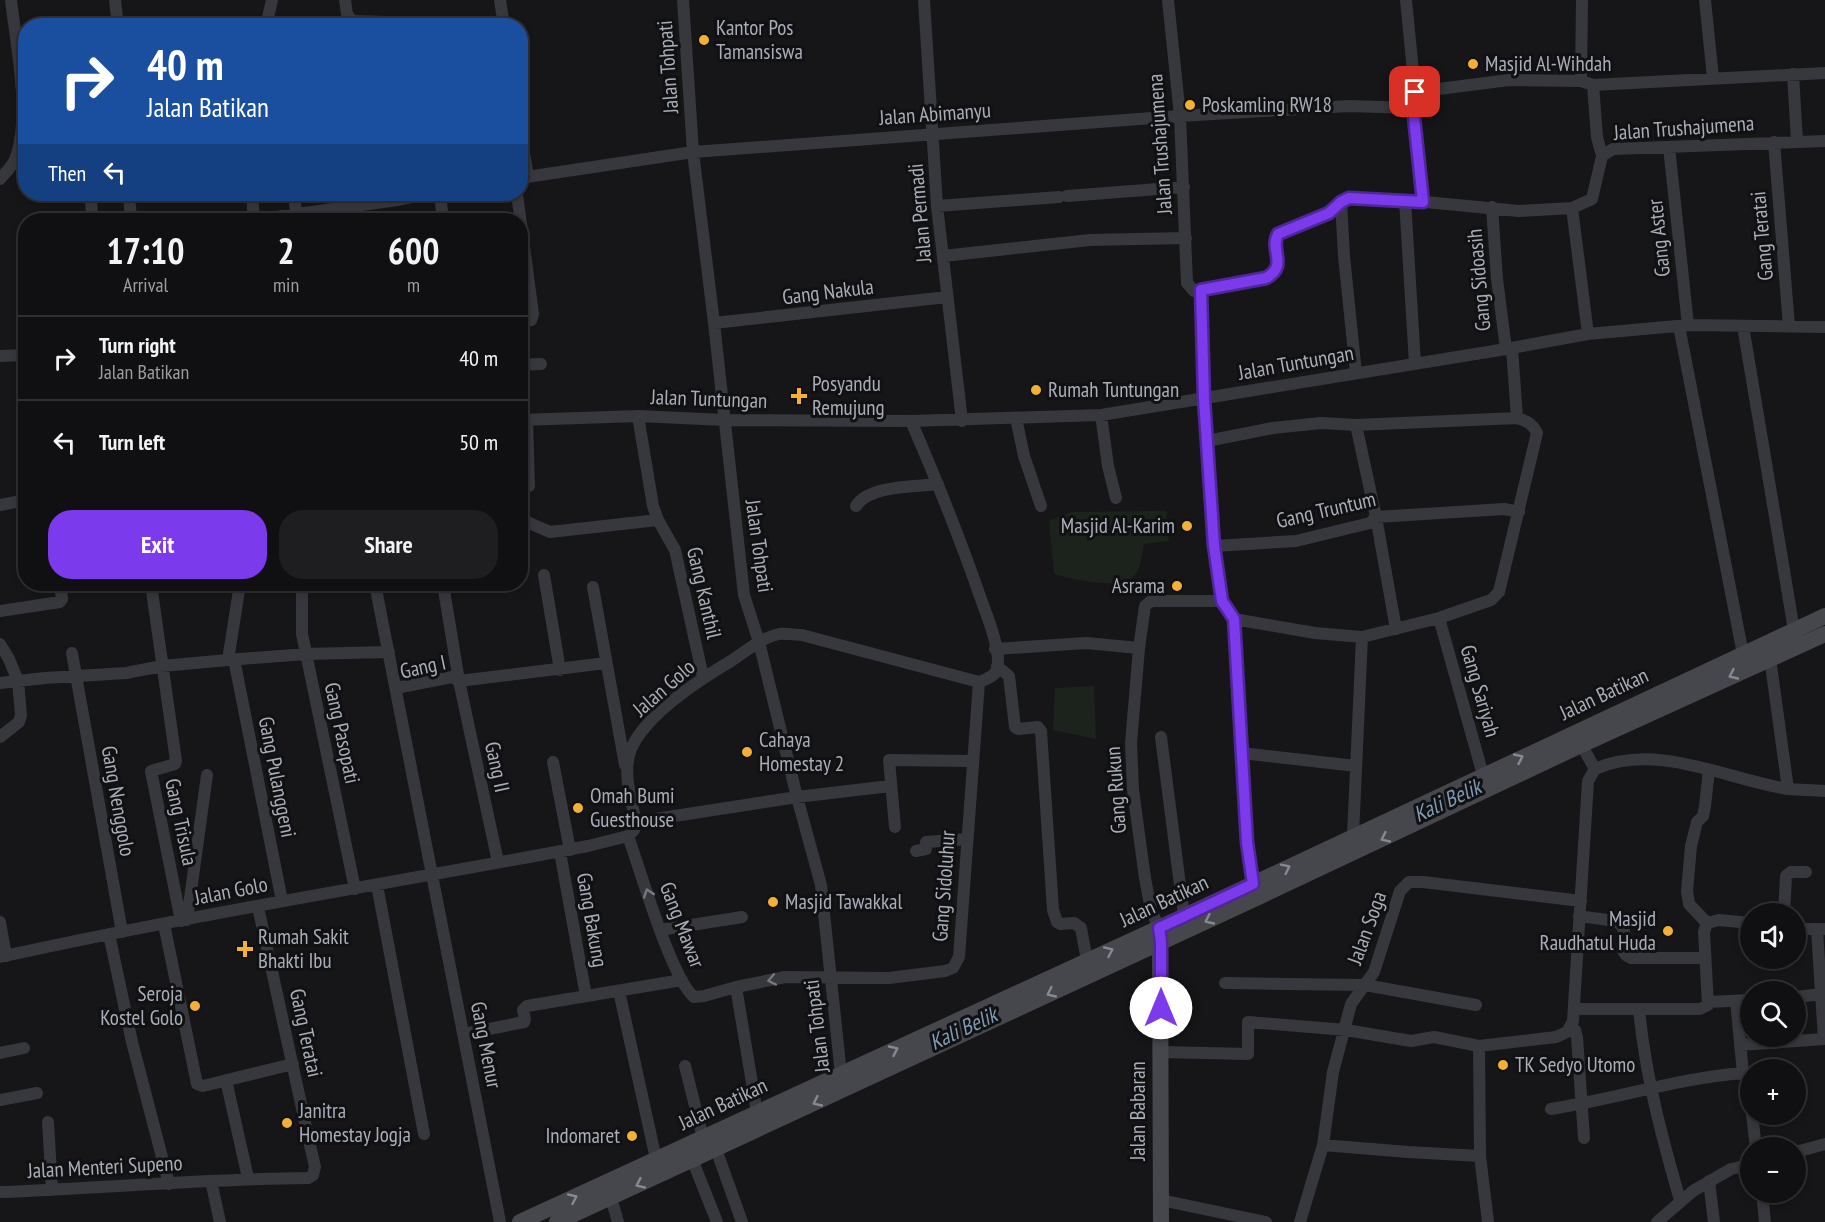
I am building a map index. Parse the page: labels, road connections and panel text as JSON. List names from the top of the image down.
{
  "streets": {
    "main road": ["Jalan Batikan", "Jalan Babaran"],
    "street": [
      "Jalan Tohpati",
      "Jalan Abimanyu",
      "Jalan Trushajumena",
      "Jalan Permadi",
      "Gang Teratai",
      "Gang Aster",
      "Gang Sidoasih",
      "Gang Nakula",
      "Jalan Tuntungan",
      "Gang Truntum",
      "Gang Kanthil",
      "Gang I",
      "Jalan Golo",
      "Gang Sariyah",
      "Gang Pasopati",
      "Gang II",
      "Gang Pulanggeni",
      "Gang Rukun",
      "Gang Nenggolo",
      "Gang Trisula",
      "Gang Sidoluhur",
      "Gang Bakung",
      "Gang Mawar",
      "Jalan Soga",
      "Gang Menur",
      "Jalan Menteri Supeno"
    ]
  },
  "crossings": [
    ["Jalan Tohpati", "Jalan Abimanyu"],
    ["Jalan Tohpati", "Gang Nakula"],
    ["Jalan Tohpati", "Jalan Tuntungan"],
    ["Jalan Tohpati", "Jalan Golo"],
    ["Jalan Tohpati", "Jalan Batikan"],
    ["Jalan Tohpati", "Gang Sidoluhur"],
    ["Jalan Tohpati", "Gang Mawar"],
    ["Jalan Abimanyu", "Jalan Trushajumena"],
    ["Jalan Abimanyu", "Jalan Permadi"],
    ["Jalan Trushajumena", "Gang Teratai"],
    ["Jalan Trushajumena", "Gang Aster"],
    ["Jalan Permadi", "Gang Nakula"],
    ["Jalan Permadi", "Jalan Tuntungan"],
    ["Gang Teratai", "Jalan Tuntungan"],
    ["Gang Teratai", "Jalan Golo"],
    ["Gang Teratai", "Jalan Menteri Supeno"],
    ["Gang Aster", "Jalan Tuntungan"],
    ["Gang Aster", "Jalan Batikan"],
    ["Gang Sidoasih", "Jalan Tuntungan"],
    ["Jalan Tuntungan", "Gang Kanthil"],
    ["Gang Kanthil", "Jalan Golo"],
    ["Gang I", "Jalan Golo"],
    ["Gang I", "Gang II"],
    ["Gang I", "Gang Menur"],
    ["Jalan Golo", "Gang Pasopati"],
    ["Jalan Golo", "Gang II"],
    ["Jalan Golo", "Gang Pulanggeni"],
    ["Jalan Golo", "Gang Nenggolo"],
    ["Jalan Golo", "Gang Trisula"],
    ["Jalan Golo", "Gang Sidoluhur"],
    ["Jalan Golo", "Gang Bakung"],
    ["Jalan Golo", "Gang Mawar"],
    ["Jalan Golo", "Gang Menur"],
    ["Gang Sariyah", "Jalan Batikan"],
    ["Jalan Batikan", "Gang Rukun"],
    ["Jalan Batikan", "Jalan Babaran"],
    ["Gang Rukun", "Jalan Babaran"],
    ["Gang Sidoluhur", "Gang Mawar"]
  ],
  "water": ["Kali Belik"],
  "places": {
    "other": [
      "Kantor Pos Tamansiswa",
      "Masjid Al-Wihdah",
      "Poskamling RW18",
      "Rumah Tuntungan",
      "Masjid Al-Karim",
      "Asrama",
      "Cahaya Homestay 2",
      "Omah Bumi Guesthouse",
      "Masjid Tawakkal",
      "Masjid Raudhatul Huda",
      "Seroja Kostel Golo",
      "TK Sedyo Utomo",
      "Janitra Homestay Jogja",
      "Indomaret"
    ],
    "health": ["Posyandu Remujung", "Rumah Sakit Bhakti Ibu"]
  },
  "page": {
    "turn": ["40 m", "Jalan Batikan"],
    "then": "Then",
    "eta": [
      "17:10",
      "Arrival",
      "2",
      "min",
      "600",
      "m"
    ],
    "list": [
      {
        "name": "Turn right",
        "note": "Jalan Batikan",
        "value": "40 m"
      },
      {
        "name": "Turn left",
        "value": "50 m"
      }
    ],
    "buttons": ["Exit", "Share"],
    "map_buttons": ["+", "−"]
  }
}
